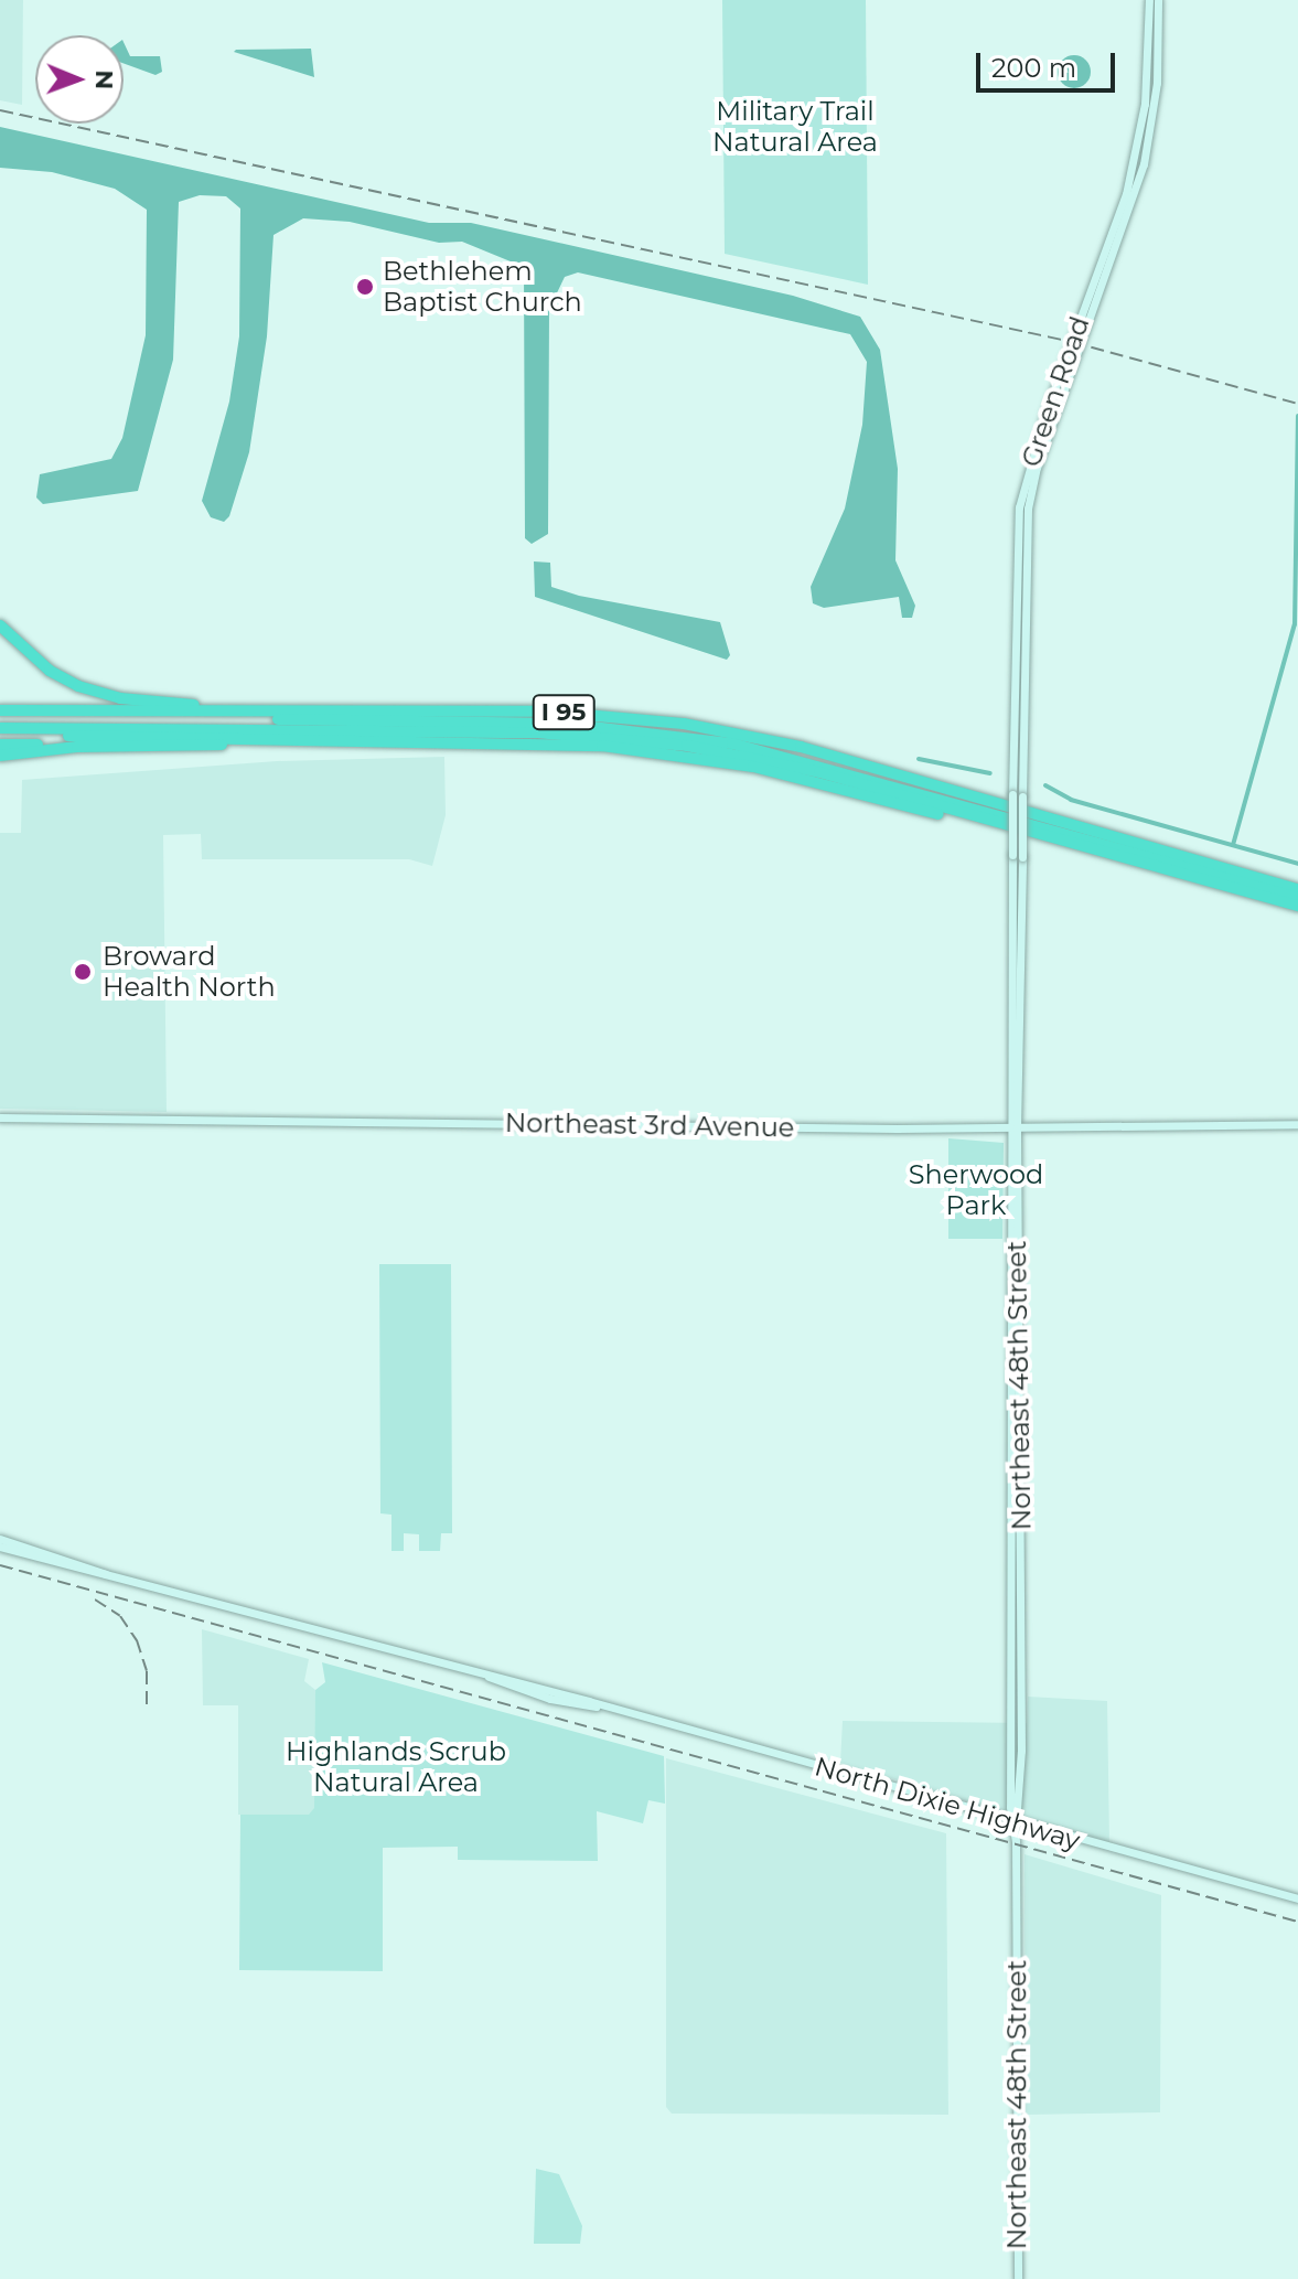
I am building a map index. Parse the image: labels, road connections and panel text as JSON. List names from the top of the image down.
{
  "streets": {
    "highway": ["I 95"],
    "main road": [
      "Green Road",
      "Northeast 3rd Avenue",
      "Northeast 48th Street",
      "North Dixie Highway"
    ]
  },
  "crossings": [
    ["Green Road", "Northeast 48th Street"],
    ["Northeast 3rd Avenue", "Northeast 48th Street"],
    ["Northeast 48th Street", "North Dixie Highway"]
  ],
  "parks": ["Military Trail Natural Area", "Sherwood Park", "Highlands Scrub Natural Area"],
  "places": ["Bethlehem Baptist Church", "Broward Health North"],
  "scale_bar": "200 m",
  "north": "right"
}
